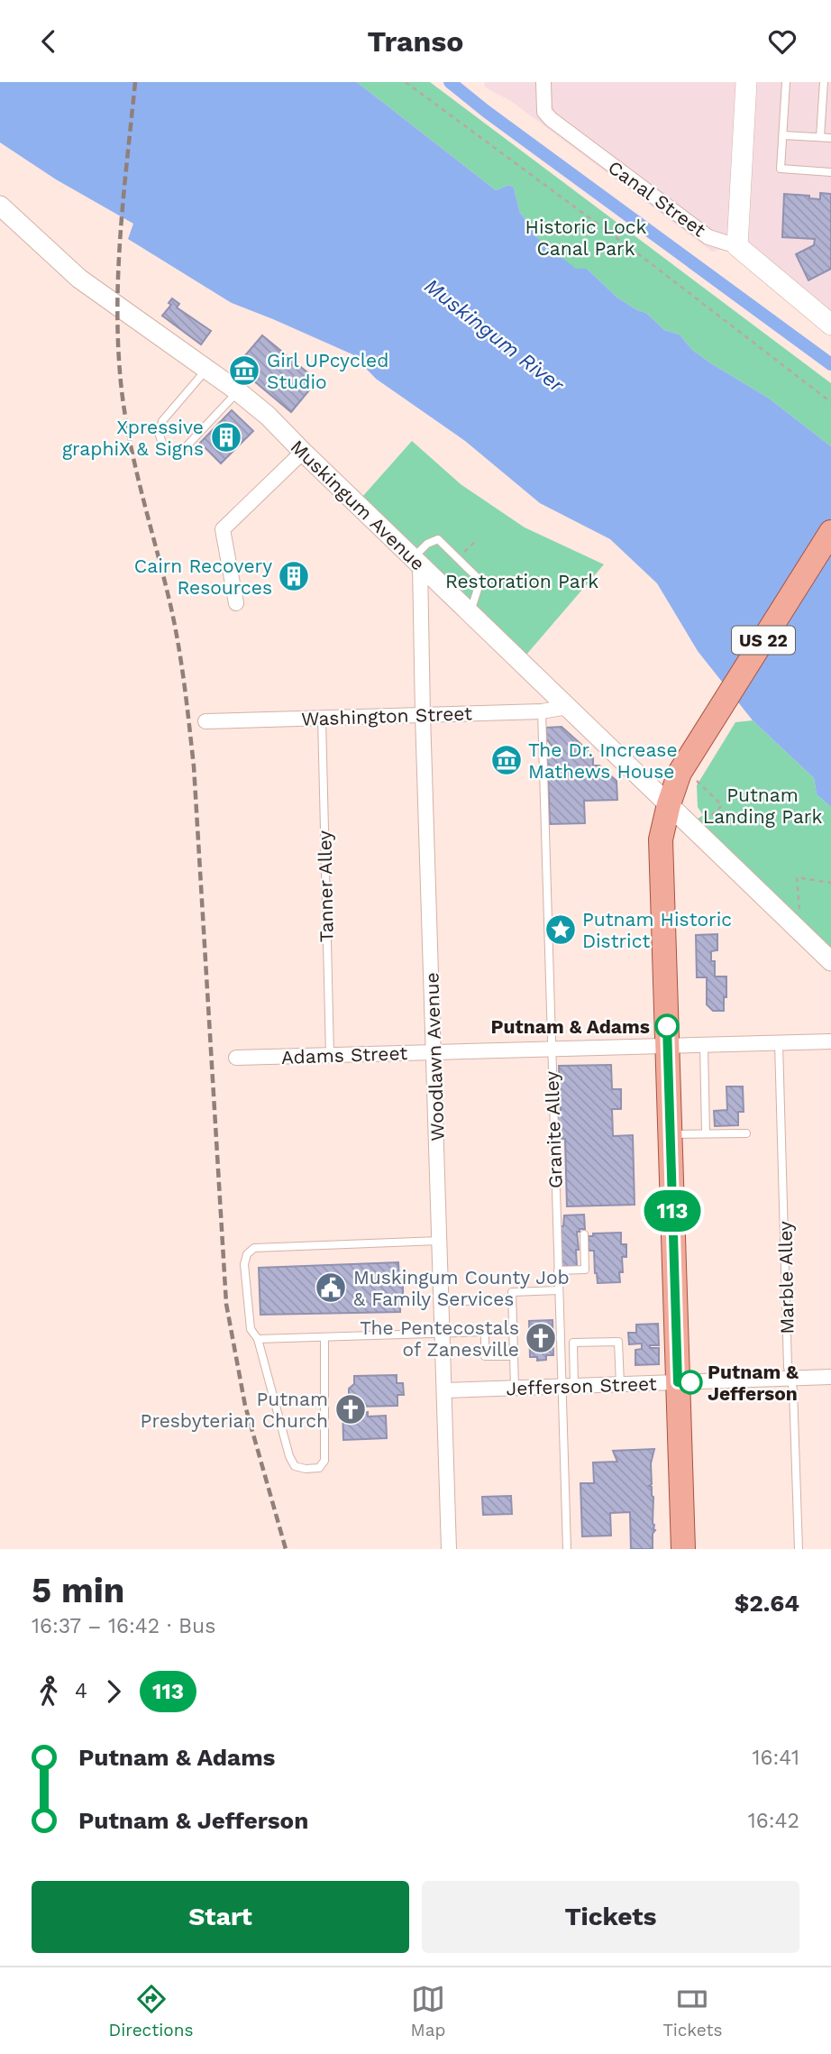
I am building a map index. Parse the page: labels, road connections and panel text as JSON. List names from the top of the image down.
{
  "streets": {
    "main road": ["Canal Street", "US 22"],
    "street": [
      "Muskingum Avenue",
      "Washington Street",
      "Adams Street",
      "Woodlawn Avenue",
      "Jefferson Street"
    ],
    "lane": ["Tanner Alley", "Granite Alley", "Marble Alley"]
  },
  "crossings": [
    ["Muskingum Avenue", "US 22"],
    ["Muskingum Avenue", "Washington Street"],
    ["Muskingum Avenue", "Woodlawn Avenue"],
    ["US 22", "Adams Street"],
    ["US 22", "Jefferson Street"],
    ["Washington Street", "Tanner Alley"],
    ["Washington Street", "Woodlawn Avenue"],
    ["Washington Street", "Granite Alley"],
    ["Tanner Alley", "Adams Street"],
    ["Adams Street", "Woodlawn Avenue"],
    ["Adams Street", "Granite Alley"],
    ["Adams Street", "Marble Alley"],
    ["Woodlawn Avenue", "Jefferson Street"],
    ["Granite Alley", "Jefferson Street"],
    ["Marble Alley", "Jefferson Street"]
  ],
  "water": ["Muskingum River"],
  "parks": ["Historic Lock Canal Park", "Restoration Park", "Putnam Landing Park"],
  "places": {
    "museum": ["Girl UPcycled Studio", "The Dr. Increase Mathews House"],
    "building": ["Xpressive graphiX & Signs", "Cairn Recovery Resources"],
    "place": ["Putnam Historic District"],
    "other": ["Putnam & Adams", "Putnam & Jefferson"],
    "public building": ["Muskingum County Job & Family Services"],
    "church": ["The Pentecostals of Zanesville", "Putnam Presbyterian Church"]
  },
  "lines": ["bus line 113"],
  "page": {
    "header": "Transo",
    "on_map": "113",
    "heading": ["5 min", "16:37 – 16:42 · Bus", "$2.64"],
    "legs": ["4", "113"],
    "list": [
      {
        "name": "Putnam & Adams",
        "value": "16:41"
      },
      {
        "name": "Putnam & Jefferson",
        "value": "16:42"
      }
    ],
    "buttons": ["Start", "Tickets"],
    "tabs": ["Directions", "Map", "Tickets"]
  }
}
